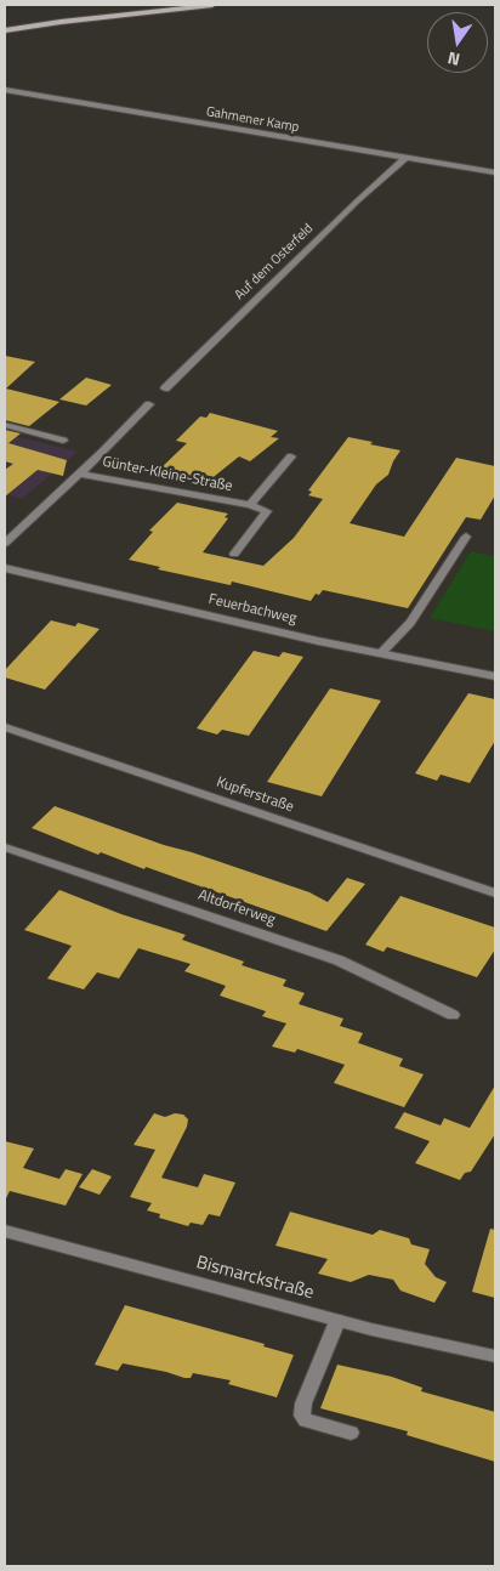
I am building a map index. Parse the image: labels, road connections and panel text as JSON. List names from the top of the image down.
{
  "streets": {
    "street": [
      "Gahmener Kamp",
      "Auf dem Osterfeld",
      "Günter-Kleine-Straße",
      "Feuerbachweg",
      "Kupferstraße",
      "Altdorferweg",
      "Bismarckstraße"
    ]
  },
  "crossings": [
    ["Gahmener Kamp", "Auf dem Osterfeld"]
  ],
  "north": "bottom"
}
